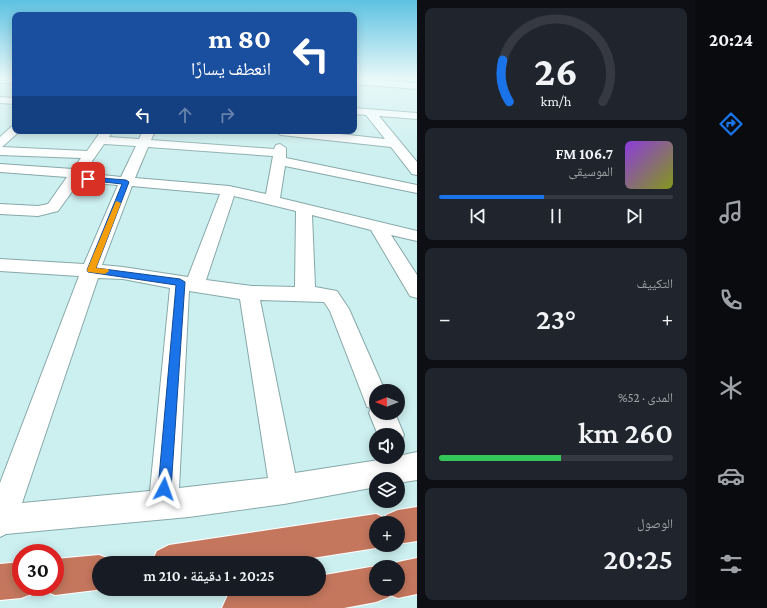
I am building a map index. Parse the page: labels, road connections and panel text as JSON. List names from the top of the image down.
{
  "north": "left",
  "page": {
    "tabs": "20:24",
    "turn": ["80 m", "انعطف يسارًا"],
    "song": ["106.7 FM", "الموسيقى"],
    "tile": [
      "التكييف",
      ["المدى · 52%", "260 km"],
      ["الوصول", "20:25"]
    ],
    "heat": ["−", "23°", "+"],
    "map_buttons": ["+", "−"],
    "limit": "30",
    "trip": "20:25 · 1 دقيقة · 210 m",
    "gauge": ["26", "km/h"]
  }
}
